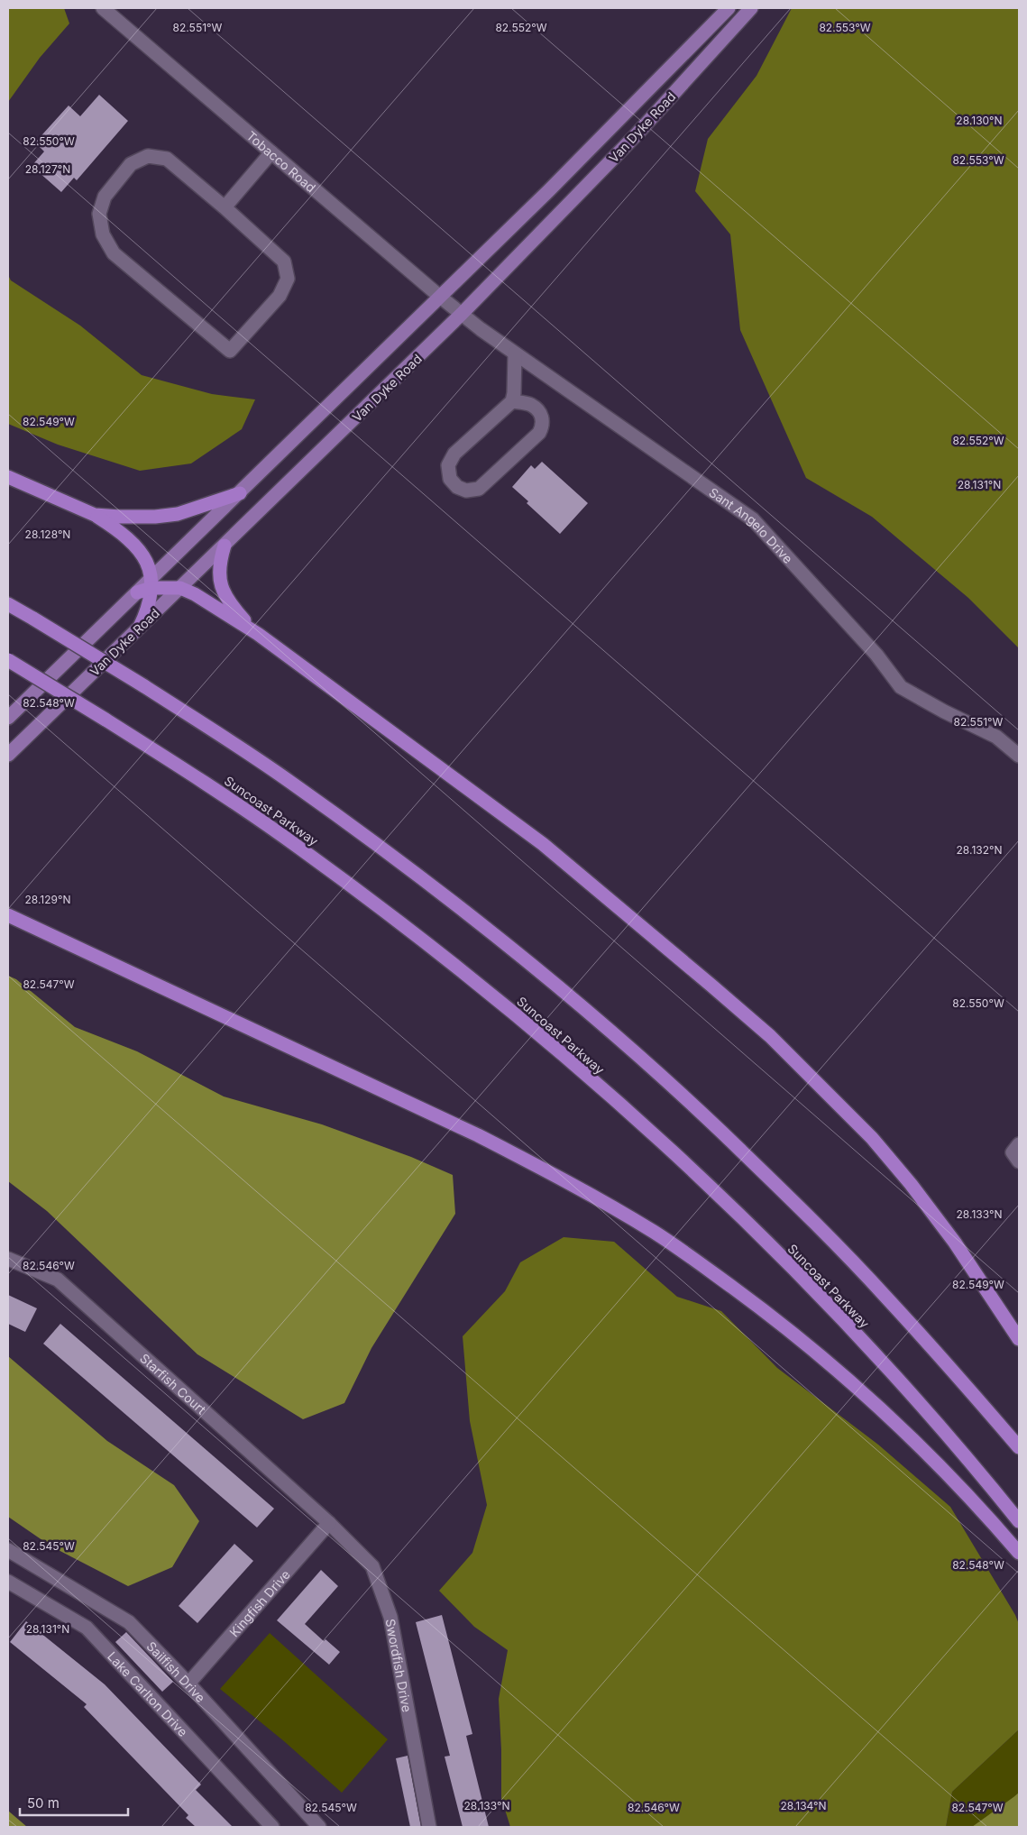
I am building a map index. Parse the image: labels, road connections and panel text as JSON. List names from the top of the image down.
{
  "streets": {
    "highway": ["Suncoast Parkway"],
    "main road": ["Van Dyke Road"],
    "street": [
      "Tobacco Road",
      "Sant Angelo Drive",
      "Starfish Court",
      "Kingfish Drive",
      "Swordfish Drive",
      "Sailfish Drive",
      "Lake Carlton Drive"
    ]
  },
  "crossings": [
    ["Van Dyke Road", "Tobacco Road"],
    ["Van Dyke Road", "Sant Angelo Drive"],
    ["Tobacco Road", "Sant Angelo Drive"],
    ["Starfish Court", "Kingfish Drive"],
    ["Starfish Court", "Swordfish Drive"],
    ["Kingfish Drive", "Swordfish Drive"],
    ["Kingfish Drive", "Sailfish Drive"]
  ],
  "scale_bar": "50 m",
  "coordinates": [
    "82.551°W",
    "82.552°W",
    "82.553°W",
    "28.130°N",
    "82.550°W",
    "28.127°N",
    "82.549°W",
    "28.131°N",
    "28.128°N",
    "82.548°W",
    "28.132°N",
    "28.129°N",
    "82.547°W",
    "28.133°N",
    "82.546°W",
    "82.545°W",
    "28.134°N"
  ]
}
